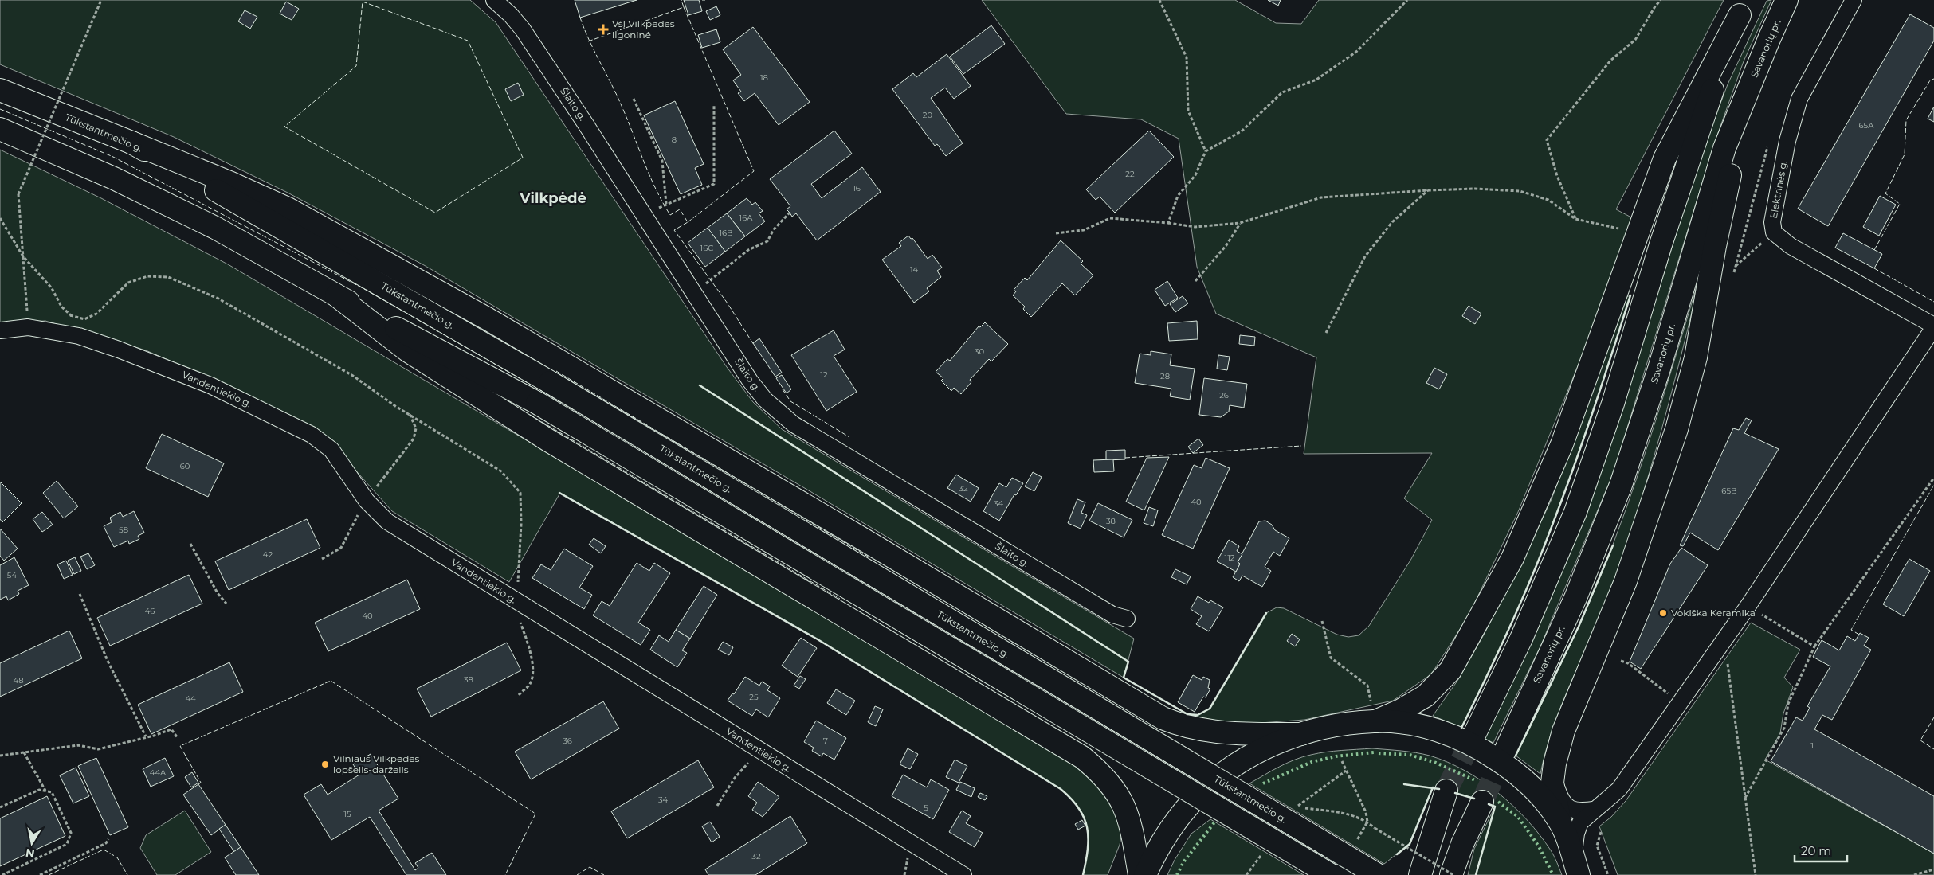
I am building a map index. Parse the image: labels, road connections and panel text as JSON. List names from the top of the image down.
{
  "streets": {
    "highway": ["Savanorių pr.", "Tūkstantmečio g."],
    "street": ["Šlaito g.", "Elektrinės g.", "Vandentiekio g."]
  },
  "districts": ["Vilkpėdė"],
  "places": {
    "health": ["VšĮ Vilkpėdės ligoninė"],
    "other": ["Vokiška Keramika", "Vilniaus Vilkpėdės lopšelis-darželis"]
  },
  "house_numbers": [
    "18",
    "20",
    "65A",
    "8",
    "22",
    "16",
    "16A",
    "16B",
    "16C",
    "14",
    "30",
    "12",
    "28",
    "26",
    "60",
    "32",
    "65B",
    "40",
    "34",
    "38",
    "58",
    "42",
    "112",
    "54",
    "46",
    "40",
    "38",
    "48",
    "25",
    "44",
    "36",
    "7",
    "1",
    "44A",
    "34",
    "5",
    "15",
    "32"
  ],
  "scale_bar": "20 m",
  "north": "bottom"
}
